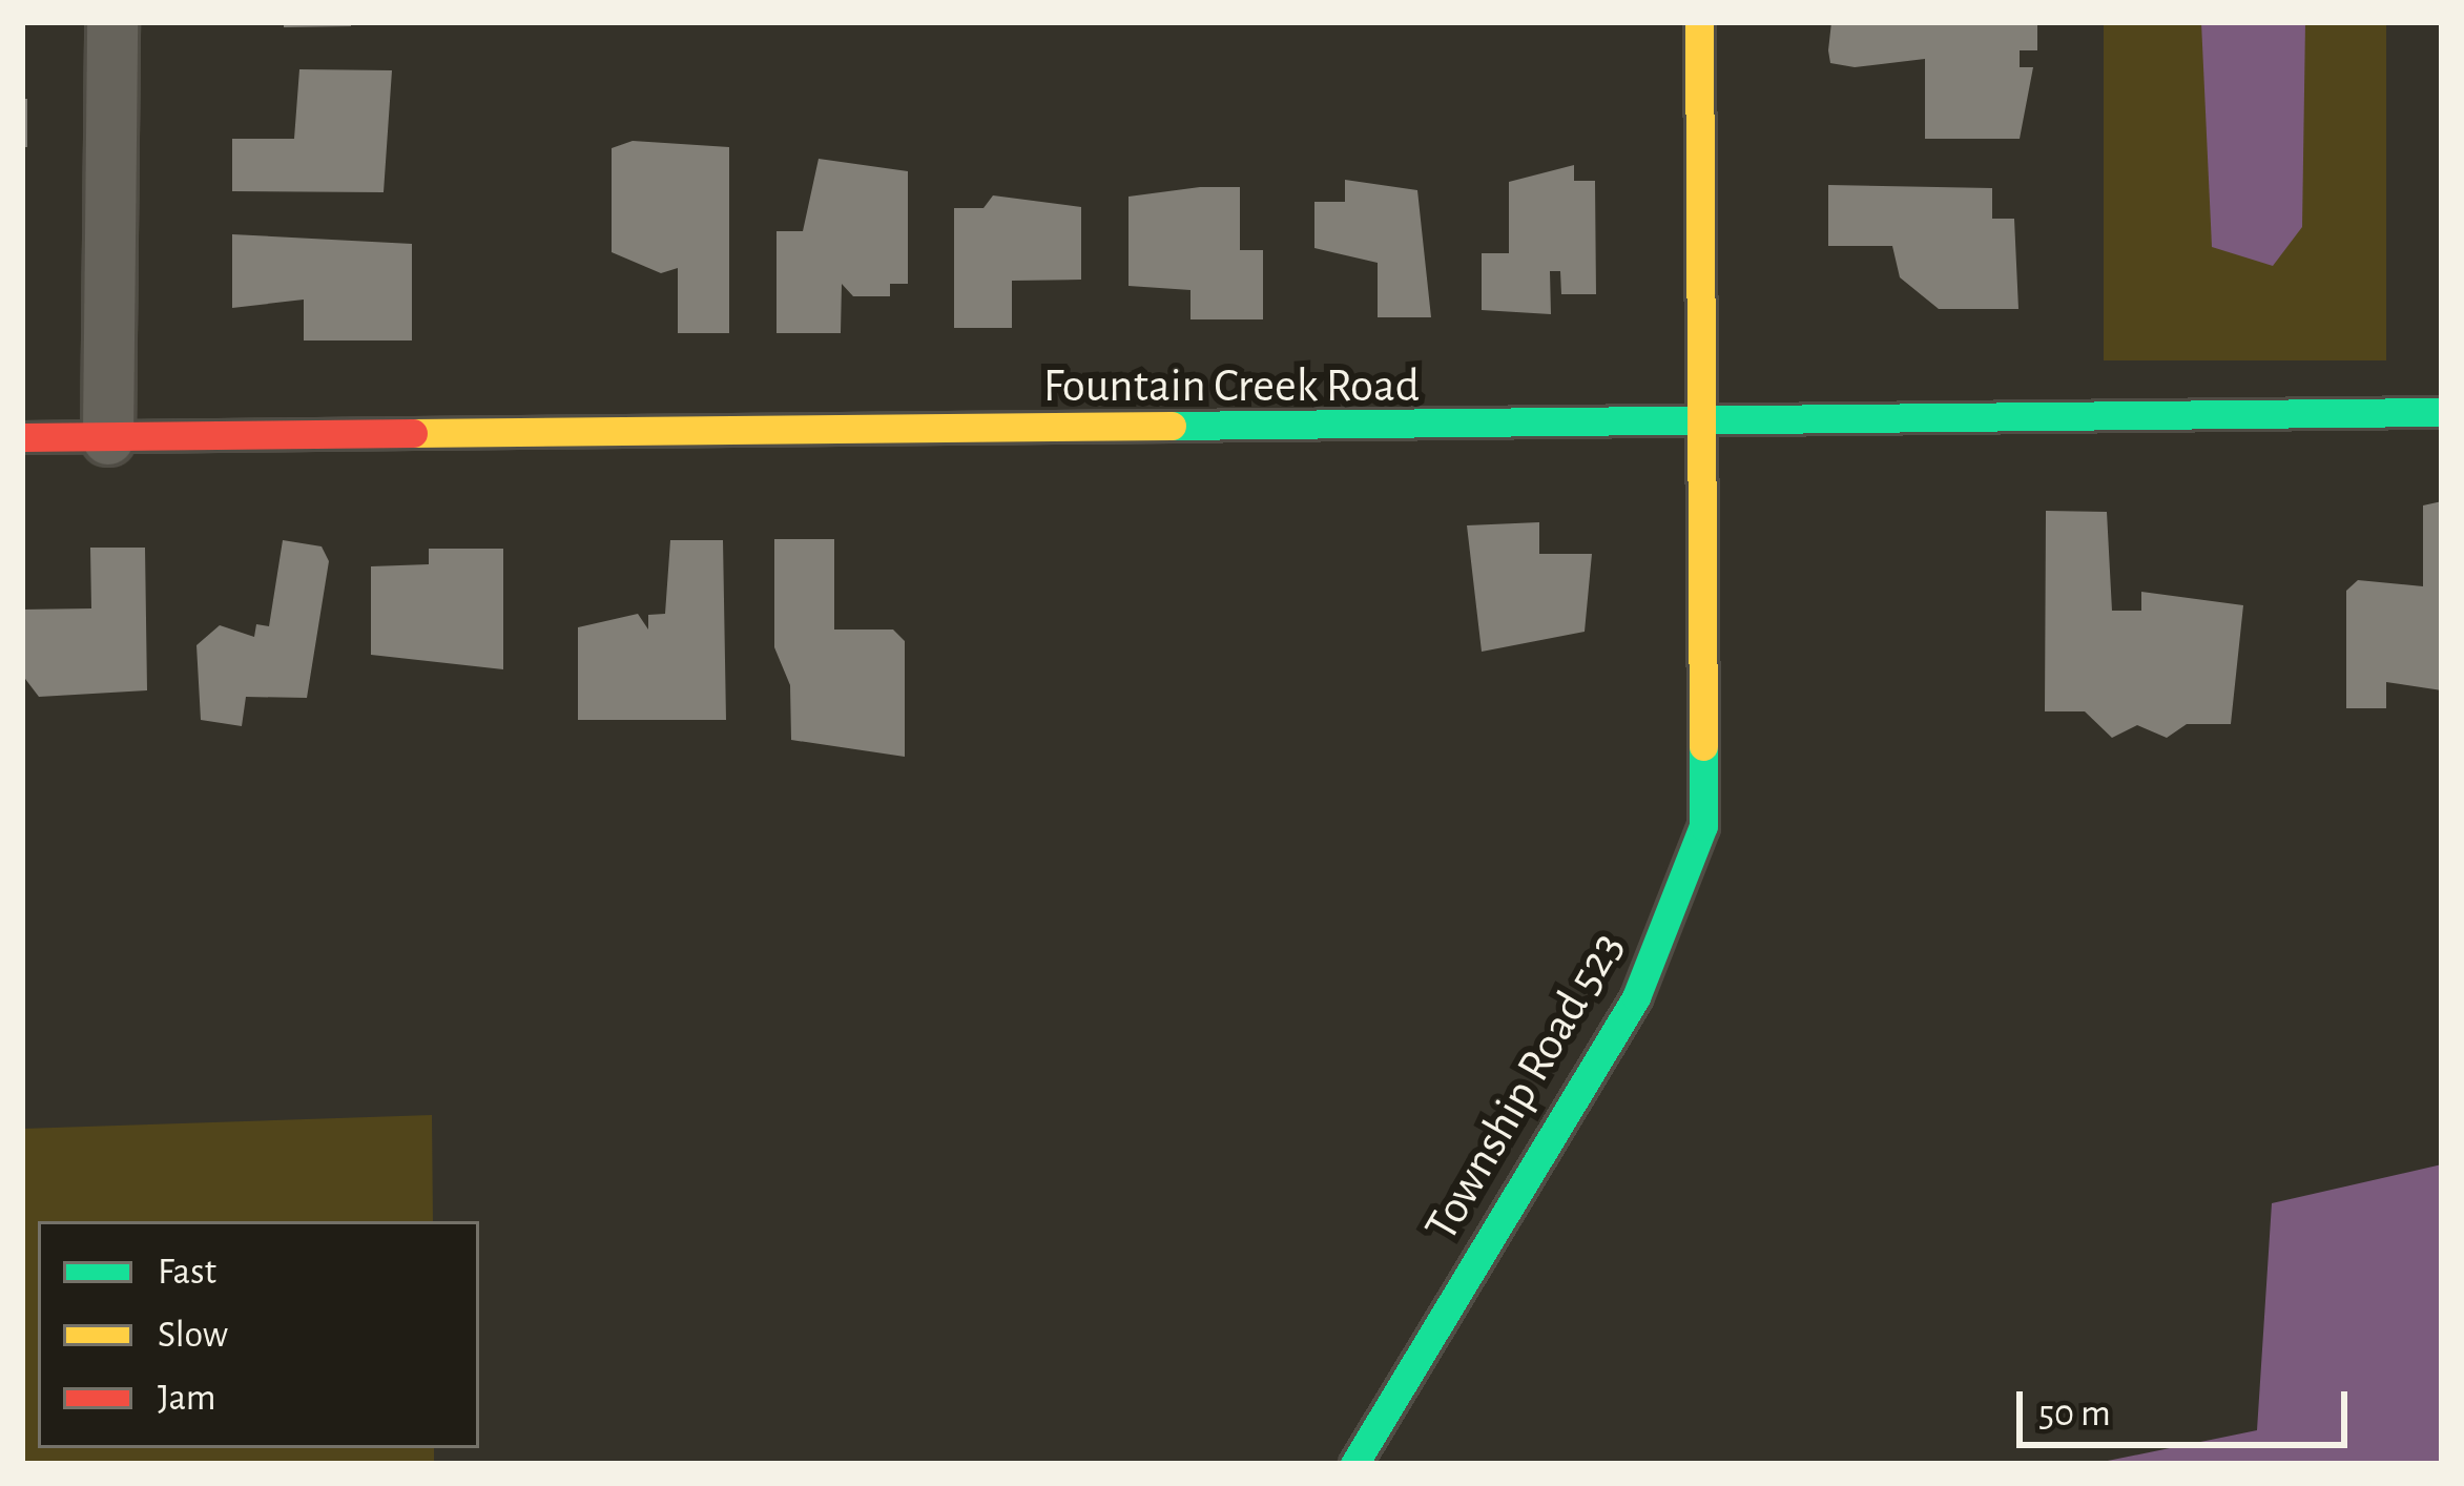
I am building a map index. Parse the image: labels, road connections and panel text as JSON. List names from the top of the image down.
{
  "streets": {
    "street": ["Fountain Creek Road", "Township Road 523"]
  },
  "crossings": [
    ["Fountain Creek Road", "Township Road 523"]
  ],
  "legend": ["Fast", "Slow", "Jam"],
  "scale_bar": "50 m"
}
